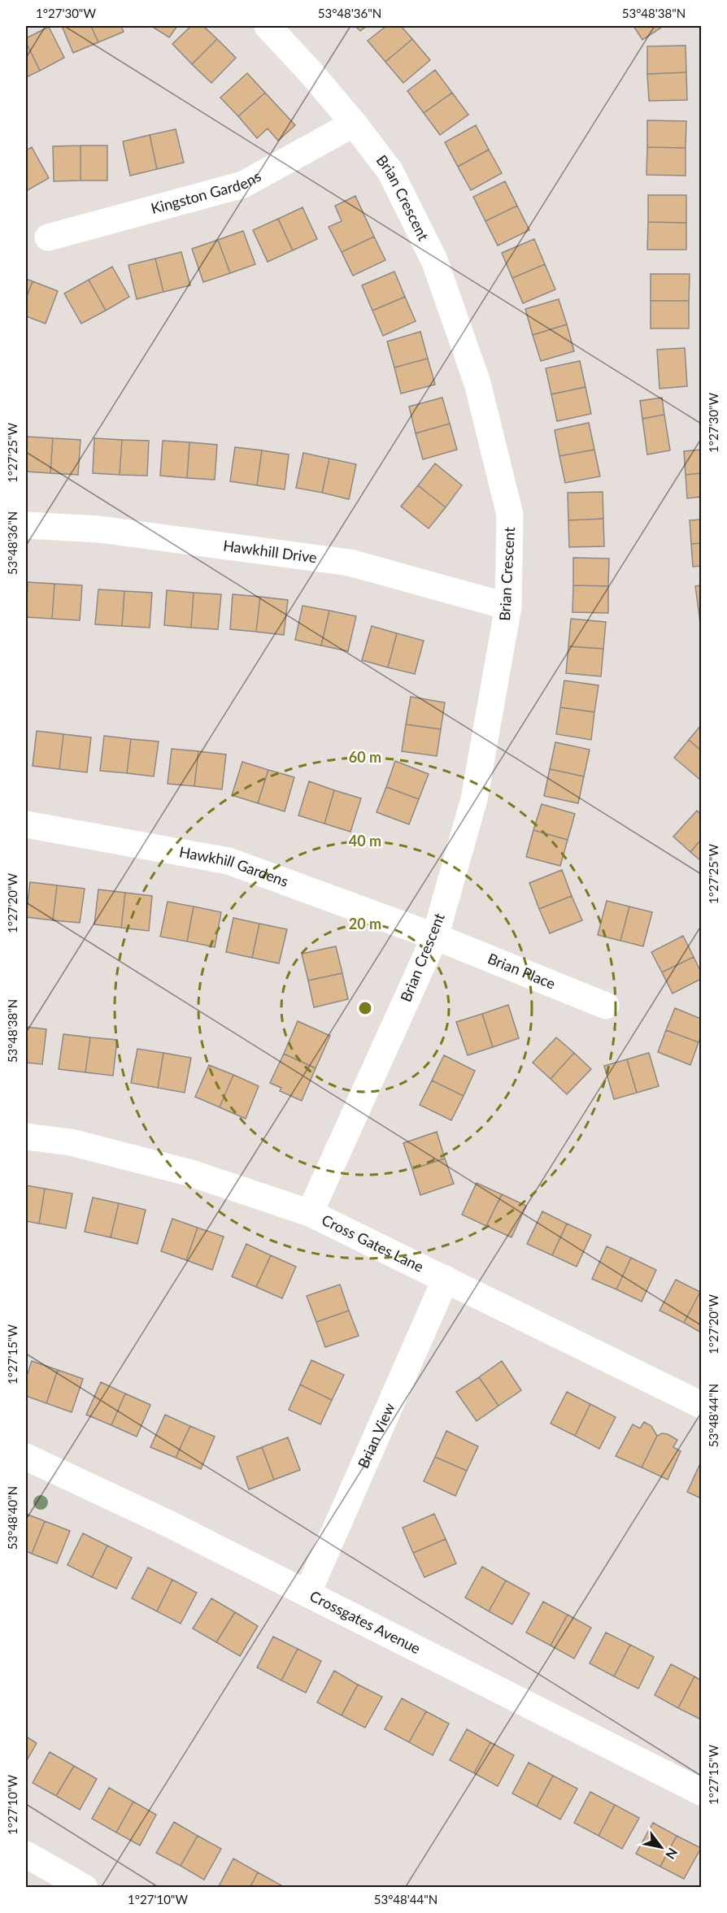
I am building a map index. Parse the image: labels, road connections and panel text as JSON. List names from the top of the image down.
{
  "streets": {
    "street": [
      "Kingston Gardens",
      "Brian Crescent",
      "Hawkhill Drive",
      "Hawkhill Gardens",
      "Brian Place",
      "Cross Gates Lane",
      "Brian View",
      "Crossgates Avenue"
    ]
  },
  "crossings": [
    ["Kingston Gardens", "Brian Crescent"],
    ["Brian Crescent", "Hawkhill Drive"],
    ["Brian Crescent", "Hawkhill Gardens"],
    ["Brian Crescent", "Brian Place"],
    ["Brian Crescent", "Cross Gates Lane"],
    ["Hawkhill Gardens", "Brian Place"],
    ["Cross Gates Lane", "Brian View"],
    ["Brian View", "Crossgates Avenue"]
  ],
  "north": "bottom right",
  "coordinates": [
    "1°27'30\"W",
    "53°48'36\"N",
    "53°48'38\"N",
    "1°27'25\"W",
    "1°27'20\"W",
    "1°27'15\"W",
    "53°48'44\"N",
    "53°48'40\"N",
    "1°27'10\"W"
  ],
  "rings": ["60 m", "40 m", "20 m"]
}
